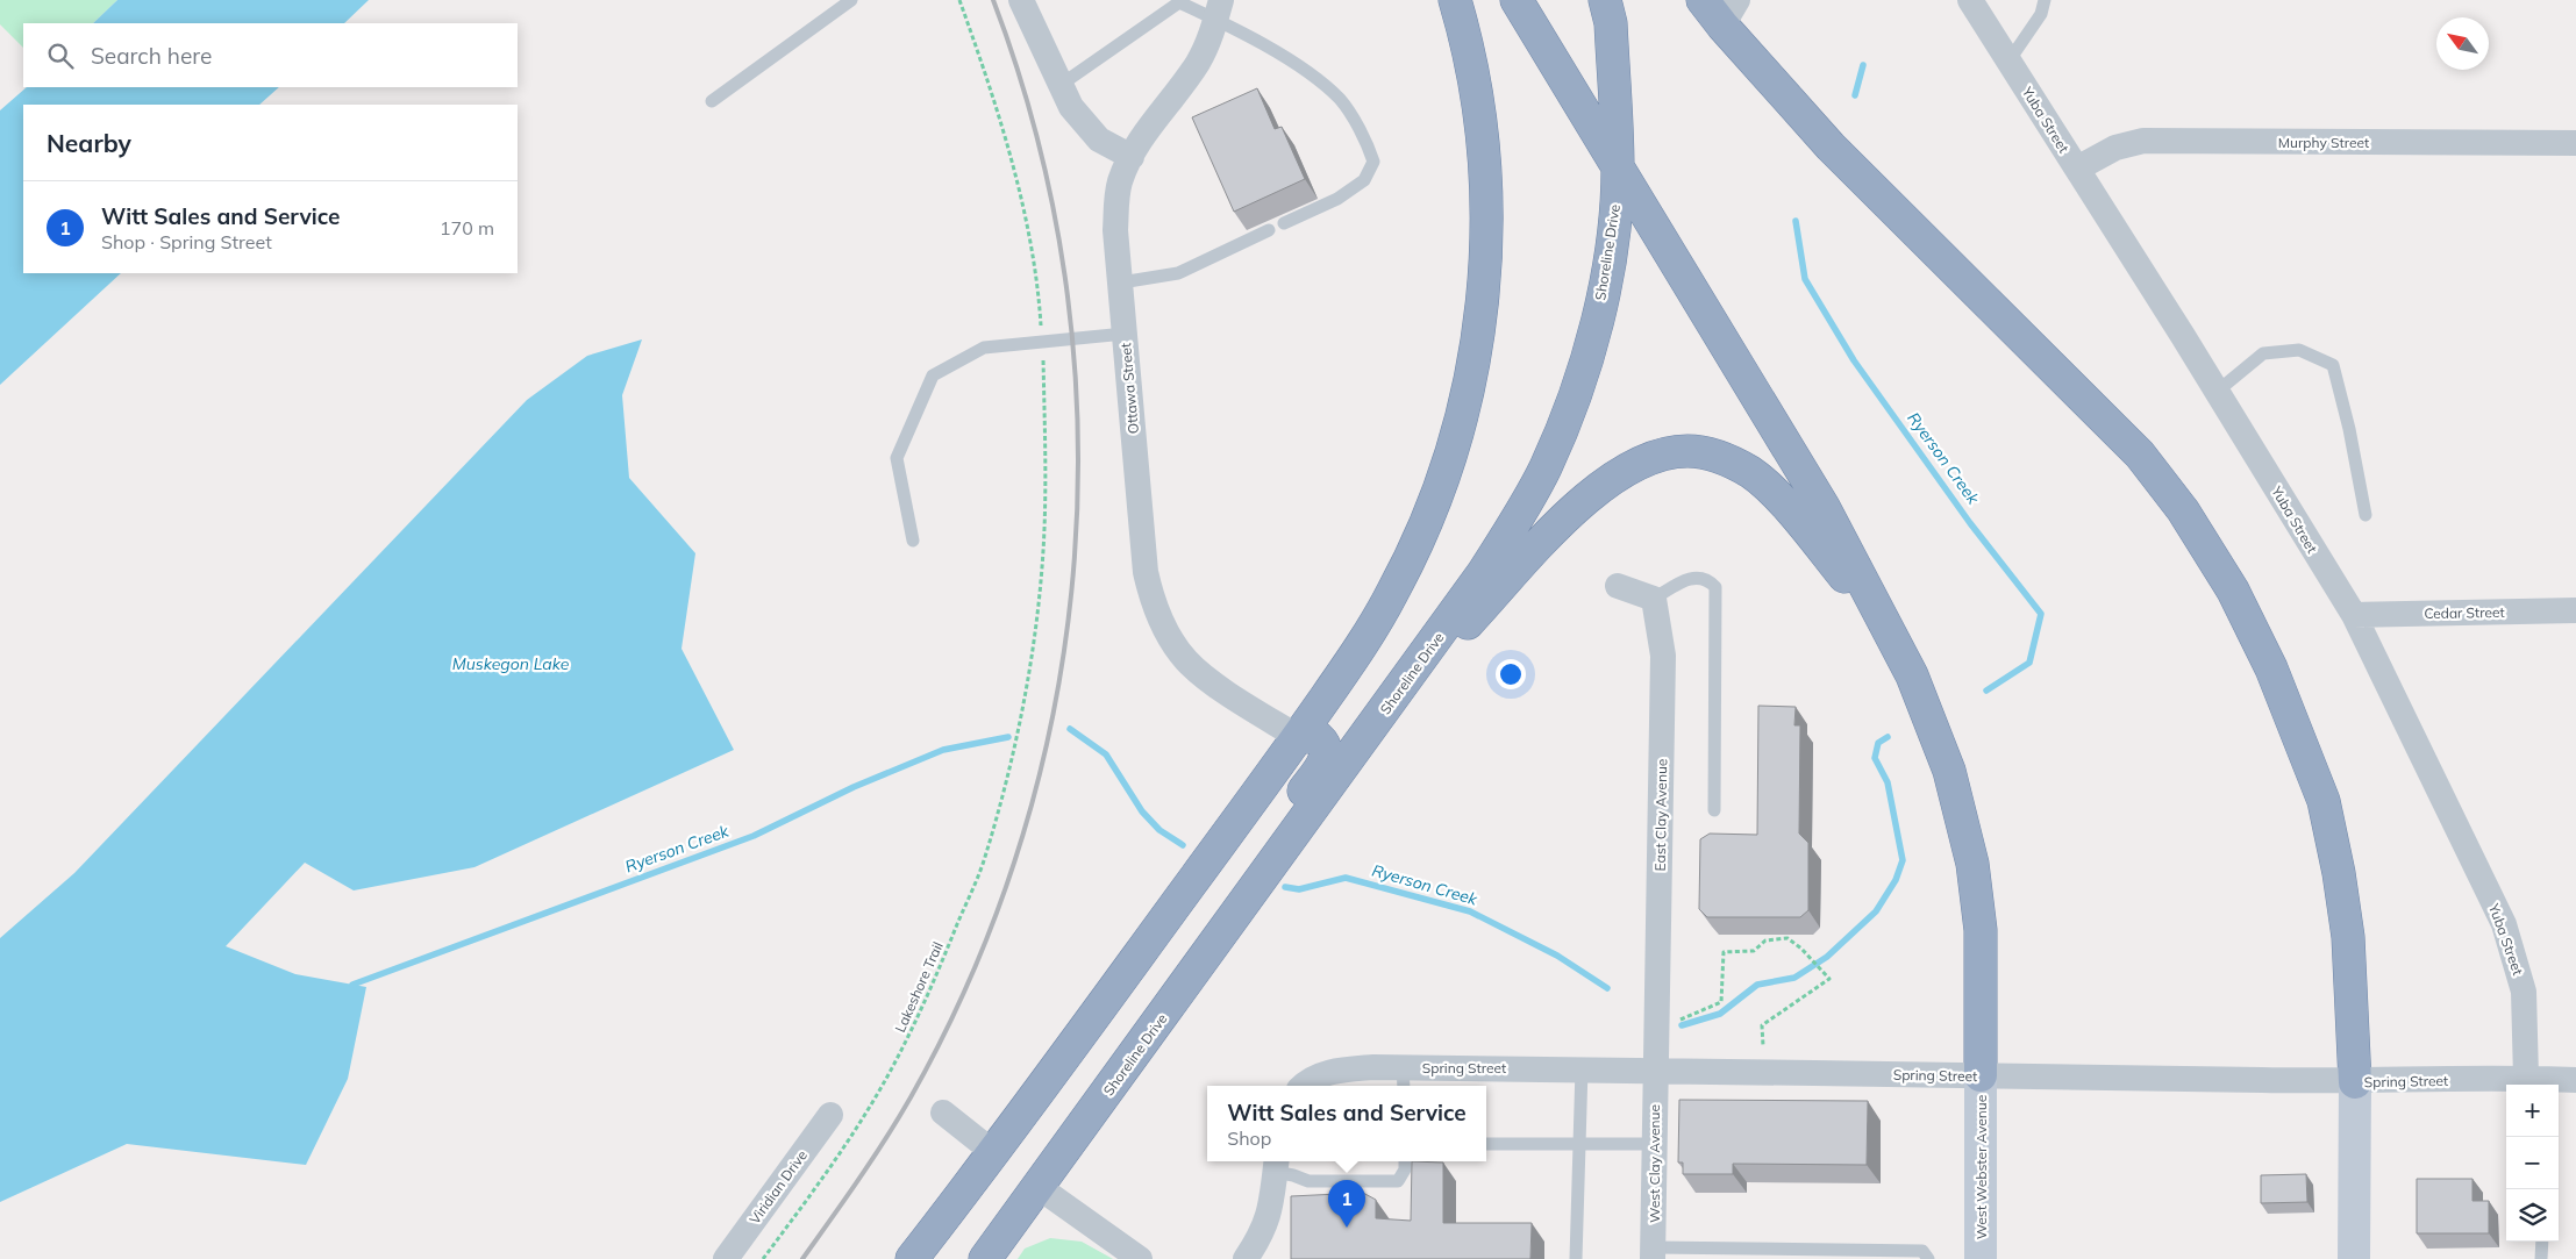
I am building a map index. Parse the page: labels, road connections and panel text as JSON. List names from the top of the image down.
{
  "streets": {
    "highway": ["Shoreline Drive"],
    "main road": ["West Webster Avenue"],
    "street": [
      "Yuba Street",
      "Murphy Street",
      "Ottawa Street",
      "Cedar Street",
      "East Clay Avenue",
      "Spring Street",
      "West Clay Avenue",
      "Viridian Drive"
    ],
    "path": ["Lakeshore Trail"]
  },
  "crossings": [
    ["Yuba Street", "Murphy Street"],
    ["Yuba Street", "Cedar Street"],
    ["Yuba Street", "Spring Street"],
    ["East Clay Avenue", "Spring Street"],
    ["East Clay Avenue", "West Clay Avenue"],
    ["Spring Street", "West Clay Avenue"],
    ["Spring Street", "West Webster Avenue"]
  ],
  "water": ["Ryerson Creek", "Muskegon Lake"],
  "north": "top left",
  "page": {
    "search": "Search here",
    "heading": "Nearby",
    "list": [
      {
        "mark": "1",
        "name": "Witt Sales and Service",
        "note": "Shop · Spring Street",
        "value": "170 m"
      }
    ],
    "map_buttons": ["+", "−"],
    "popup": ["Witt Sales and Service", "Shop"],
    "pins": "1"
  }
}
